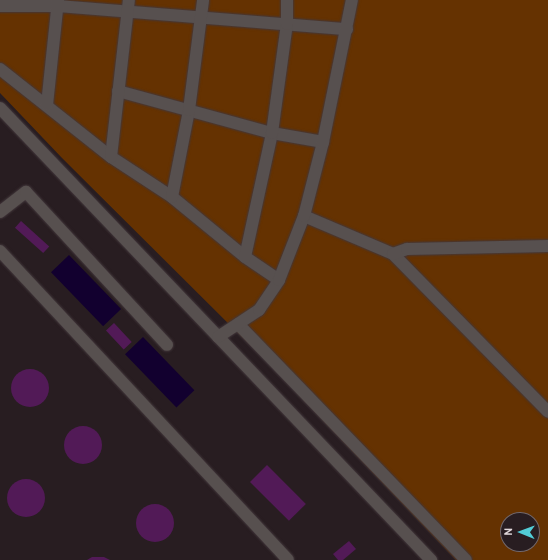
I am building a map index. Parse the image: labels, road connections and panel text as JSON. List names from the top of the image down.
{
  "north": "left"
}
